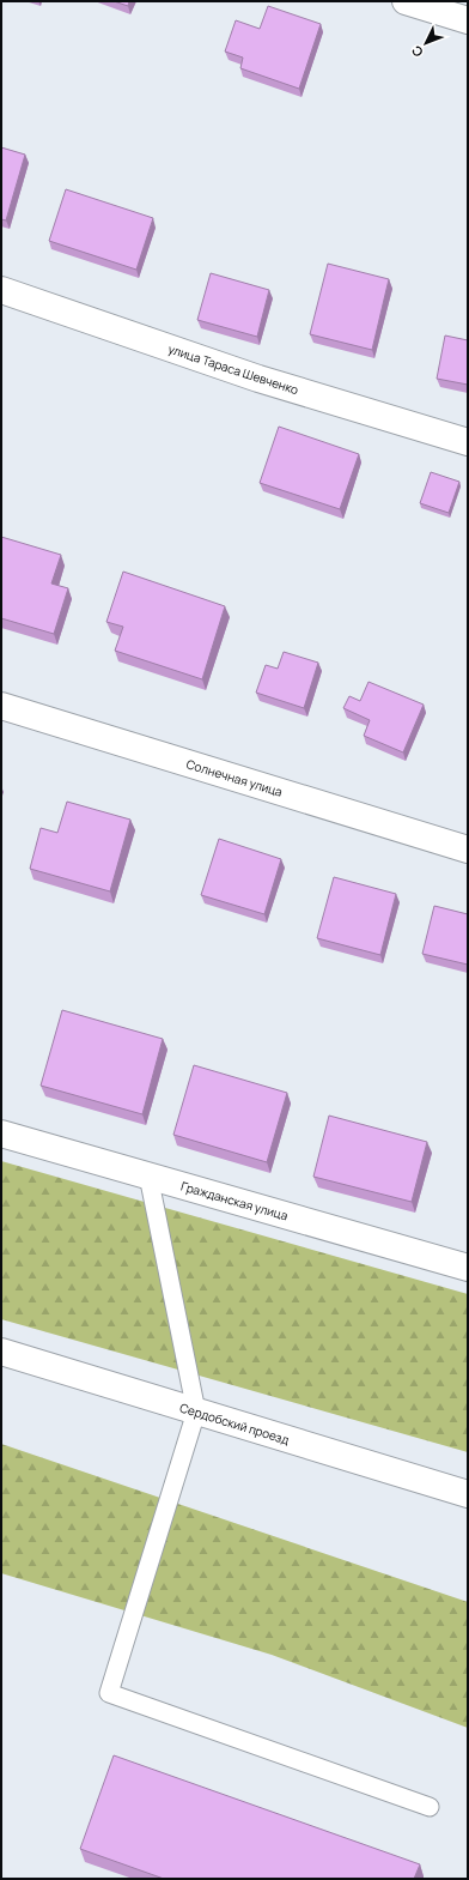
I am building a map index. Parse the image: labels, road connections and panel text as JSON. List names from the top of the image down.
{
  "streets": {
    "street": [
      "улица Тараса Шевченко",
      "Солнечная улица",
      "Гражданская улица",
      "Сердобский проезд"
    ]
  },
  "north": "bottom left"
}
